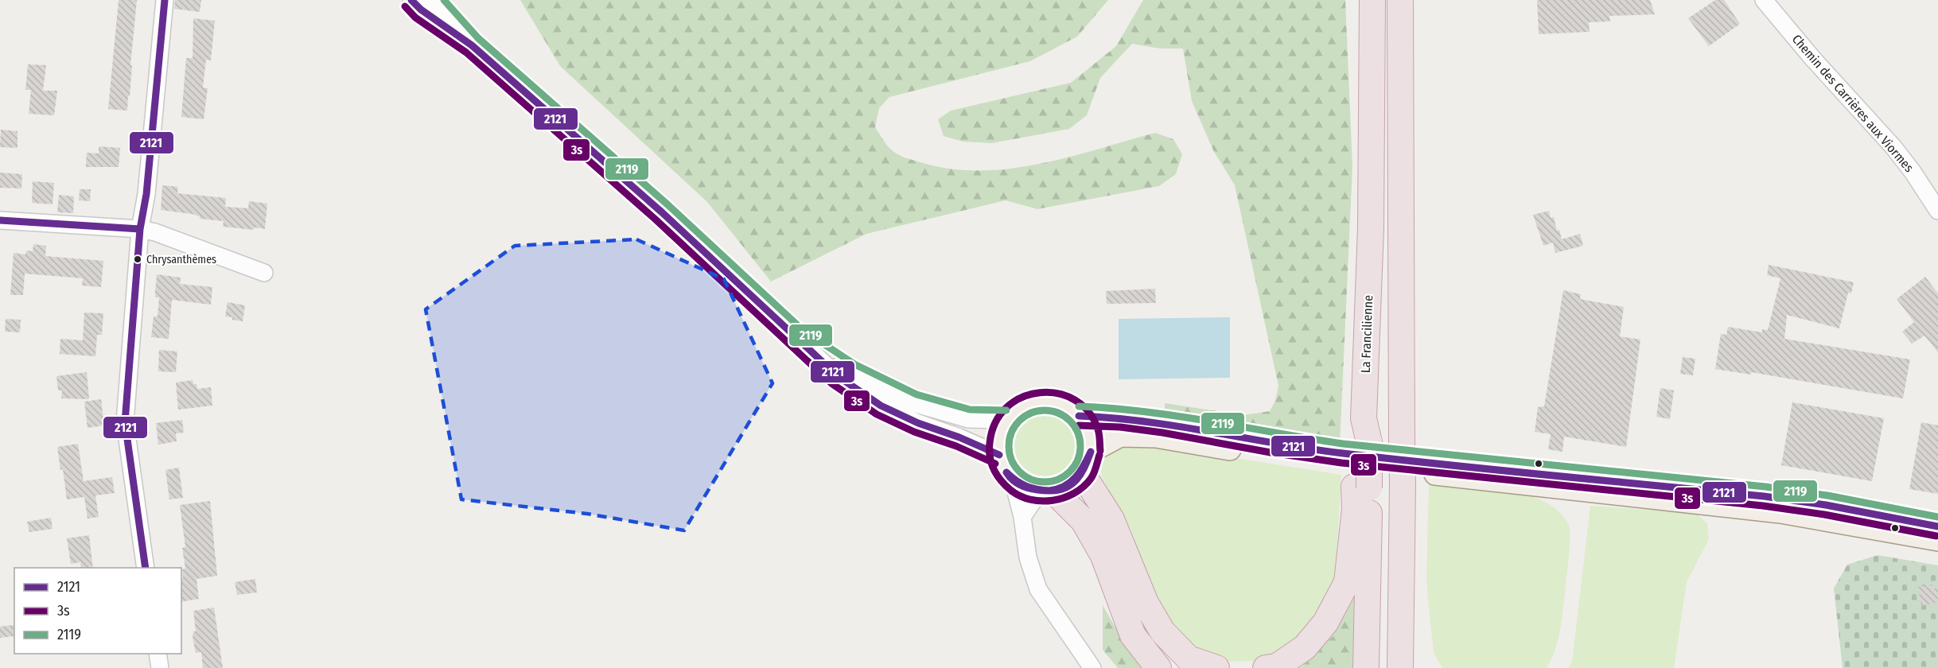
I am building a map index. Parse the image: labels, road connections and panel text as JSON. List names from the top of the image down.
{
  "streets": {
    "highway": ["La Francilienne"],
    "street": ["Chemin des Carrières aux Viormes"]
  },
  "places": ["Chrysanthèmes"],
  "lines": ["transit line 2121", "transit line 2119", "transit line 3s"],
  "legend": ["2121", "3s", "2119"]
}
